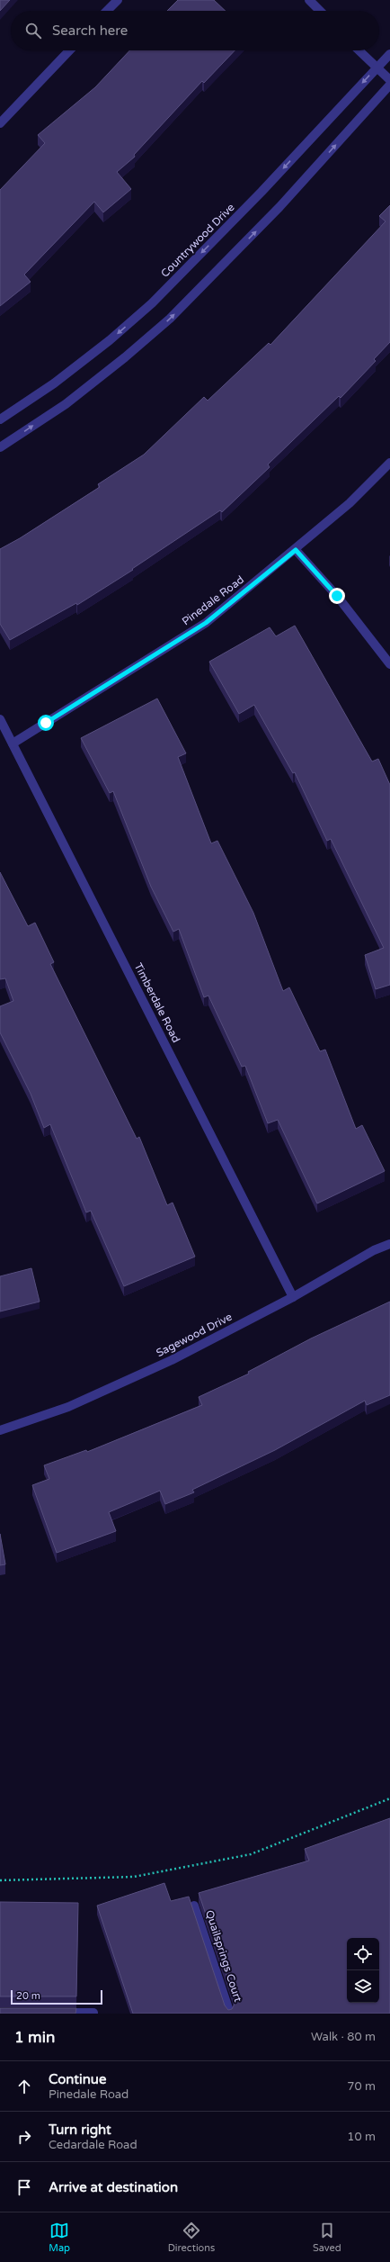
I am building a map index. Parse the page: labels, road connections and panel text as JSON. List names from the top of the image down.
{
  "streets": {
    "street": [
      "Countrywood Drive",
      "Pinedale Road",
      "Timberdale Road",
      "Sagewood Drive",
      "Quailsprings Court"
    ]
  },
  "crossings": [
    ["Pinedale Road", "Timberdale Road"],
    ["Timberdale Road", "Sagewood Drive"]
  ],
  "scale_bar": "20 m",
  "page": {
    "search": "Search here",
    "scale": "20 m",
    "heading": ["1 min", "Walk · 80 m"],
    "list": [
      ["Continue", "Pinedale Road", "70 m"],
      ["Turn right", "Cedardale Road", "10 m"],
      "Arrive at destination"
    ],
    "nav": ["Map", "Directions", "Saved"]
  }
}
